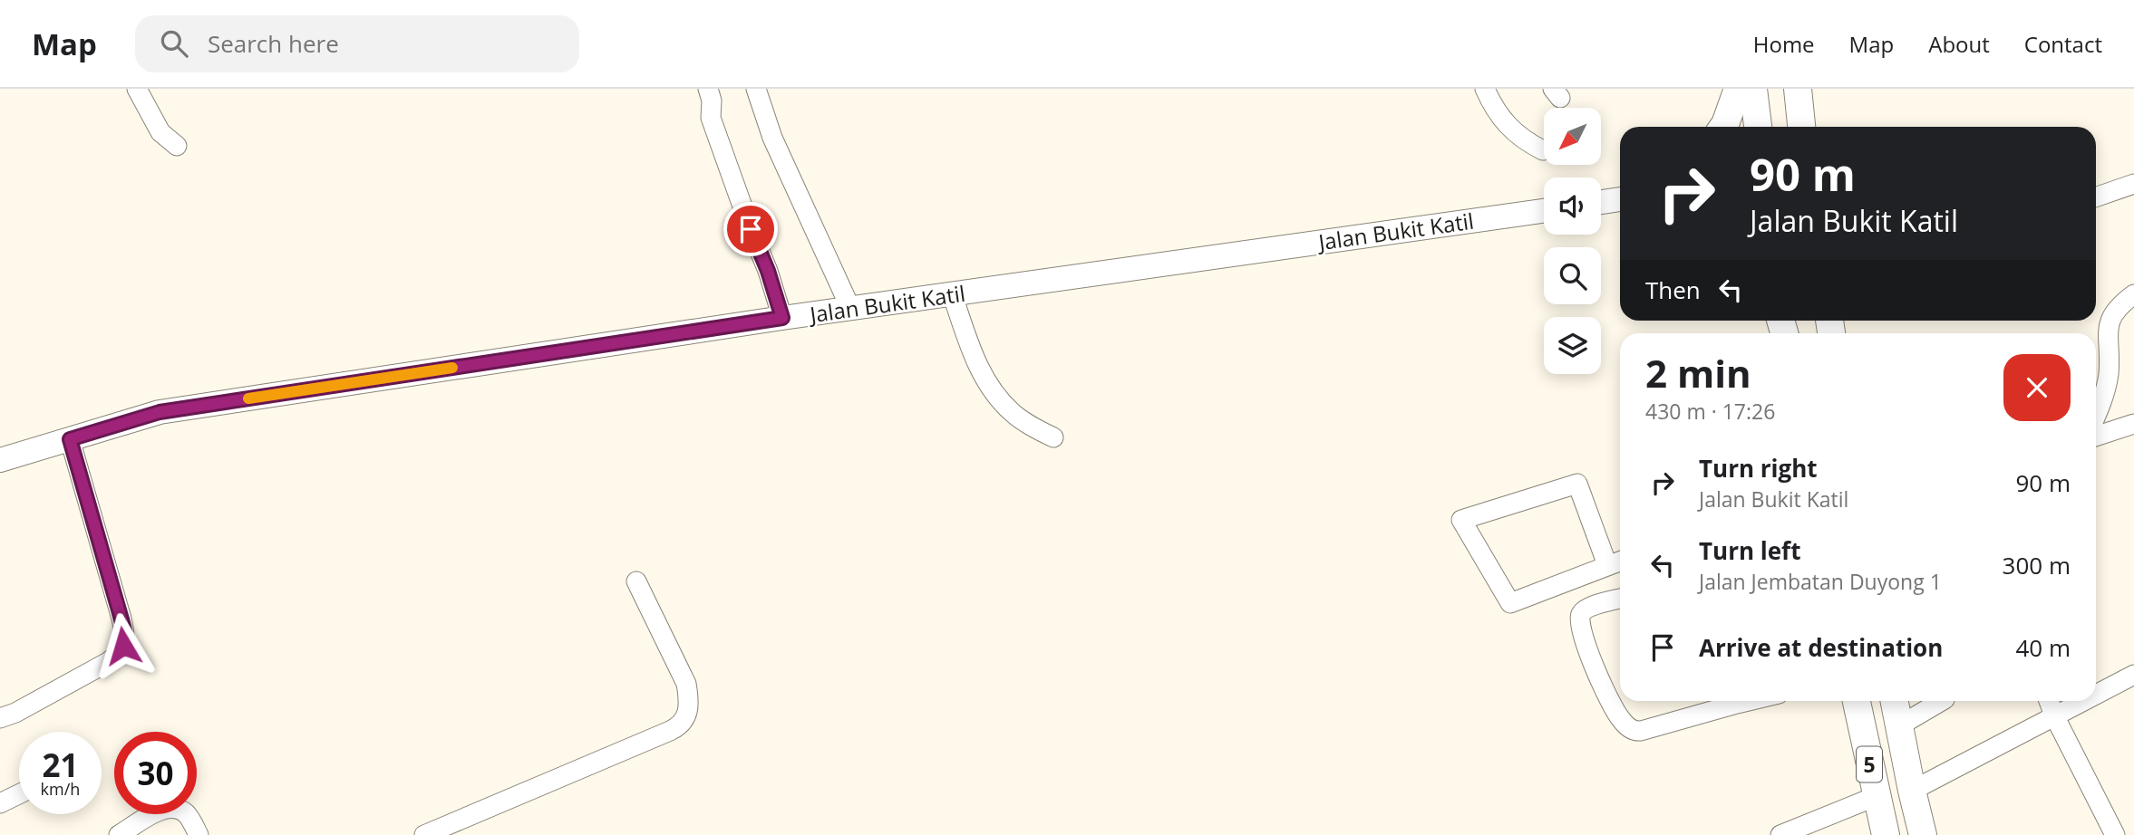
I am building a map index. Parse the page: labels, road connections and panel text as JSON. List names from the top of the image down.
{
  "streets": {
    "highway": ["5"],
    "main road": ["Jalan Bukit Katil"]
  },
  "north": "bottom left",
  "page": {
    "header": "Map",
    "search": "Search here",
    "nav": [
      "Home",
      "Map",
      "About",
      "Contact"
    ],
    "turn": ["90 m", "Jalan Bukit Katil"],
    "then": "Then",
    "heading": ["2 min", "430 m · 17:26"],
    "list": [
      {
        "name": "Turn right",
        "note": "Jalan Bukit Katil",
        "value": "90 m"
      },
      {
        "name": "Turn left",
        "note": "Jalan Jembatan Duyong 1",
        "value": "300 m"
      },
      {
        "name": "Arrive at destination",
        "value": "40 m"
      }
    ],
    "speed": "21 km/h",
    "limit": "30"
  }
}
